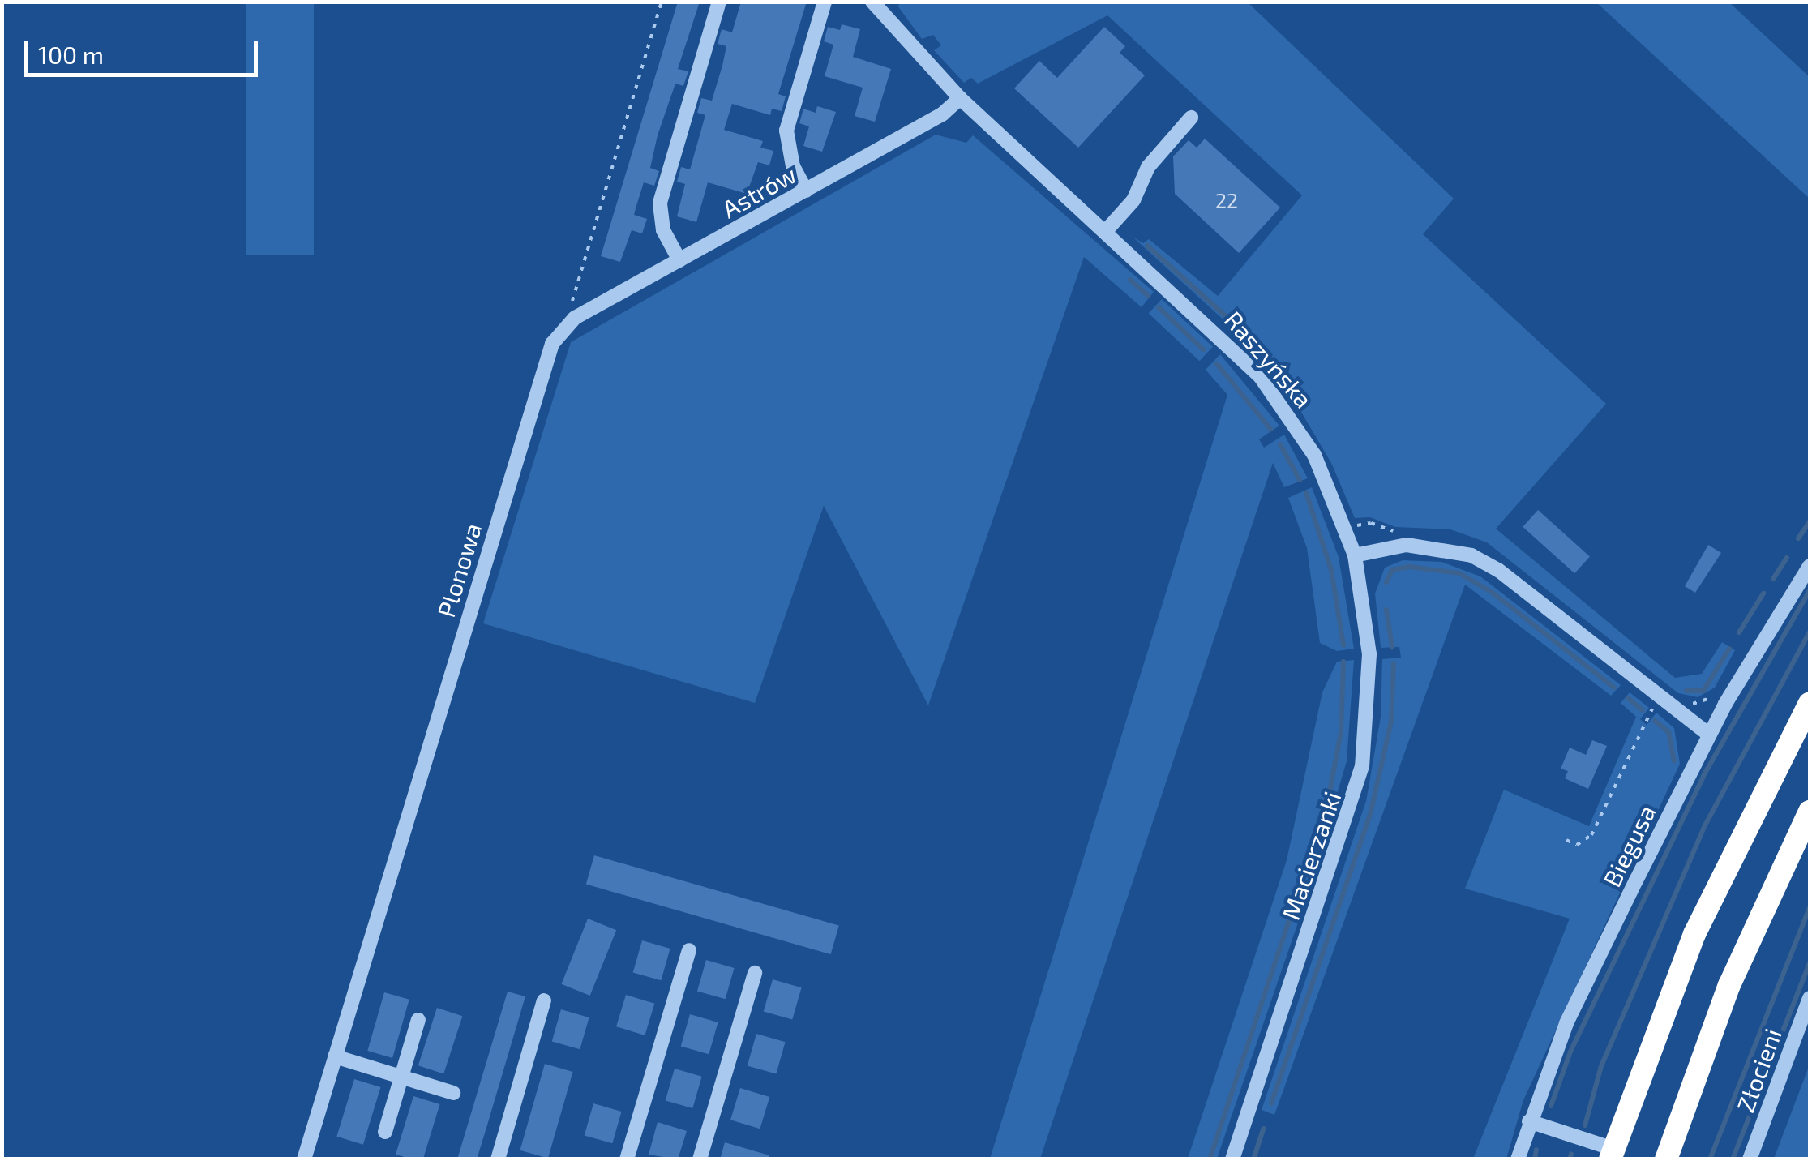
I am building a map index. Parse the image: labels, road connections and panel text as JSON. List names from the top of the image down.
{
  "streets": {
    "street": [
      "Astrów",
      "Raszyńska",
      "Plonowa",
      "Biegusa",
      "Macierzanki",
      "Złocieni"
    ]
  },
  "crossings": [
    ["Astrów", "Raszyńska"],
    ["Astrów", "Plonowa"],
    ["Raszyńska", "Macierzanki"]
  ],
  "house_numbers": ["22"],
  "scale_bar": "100 m"
}
